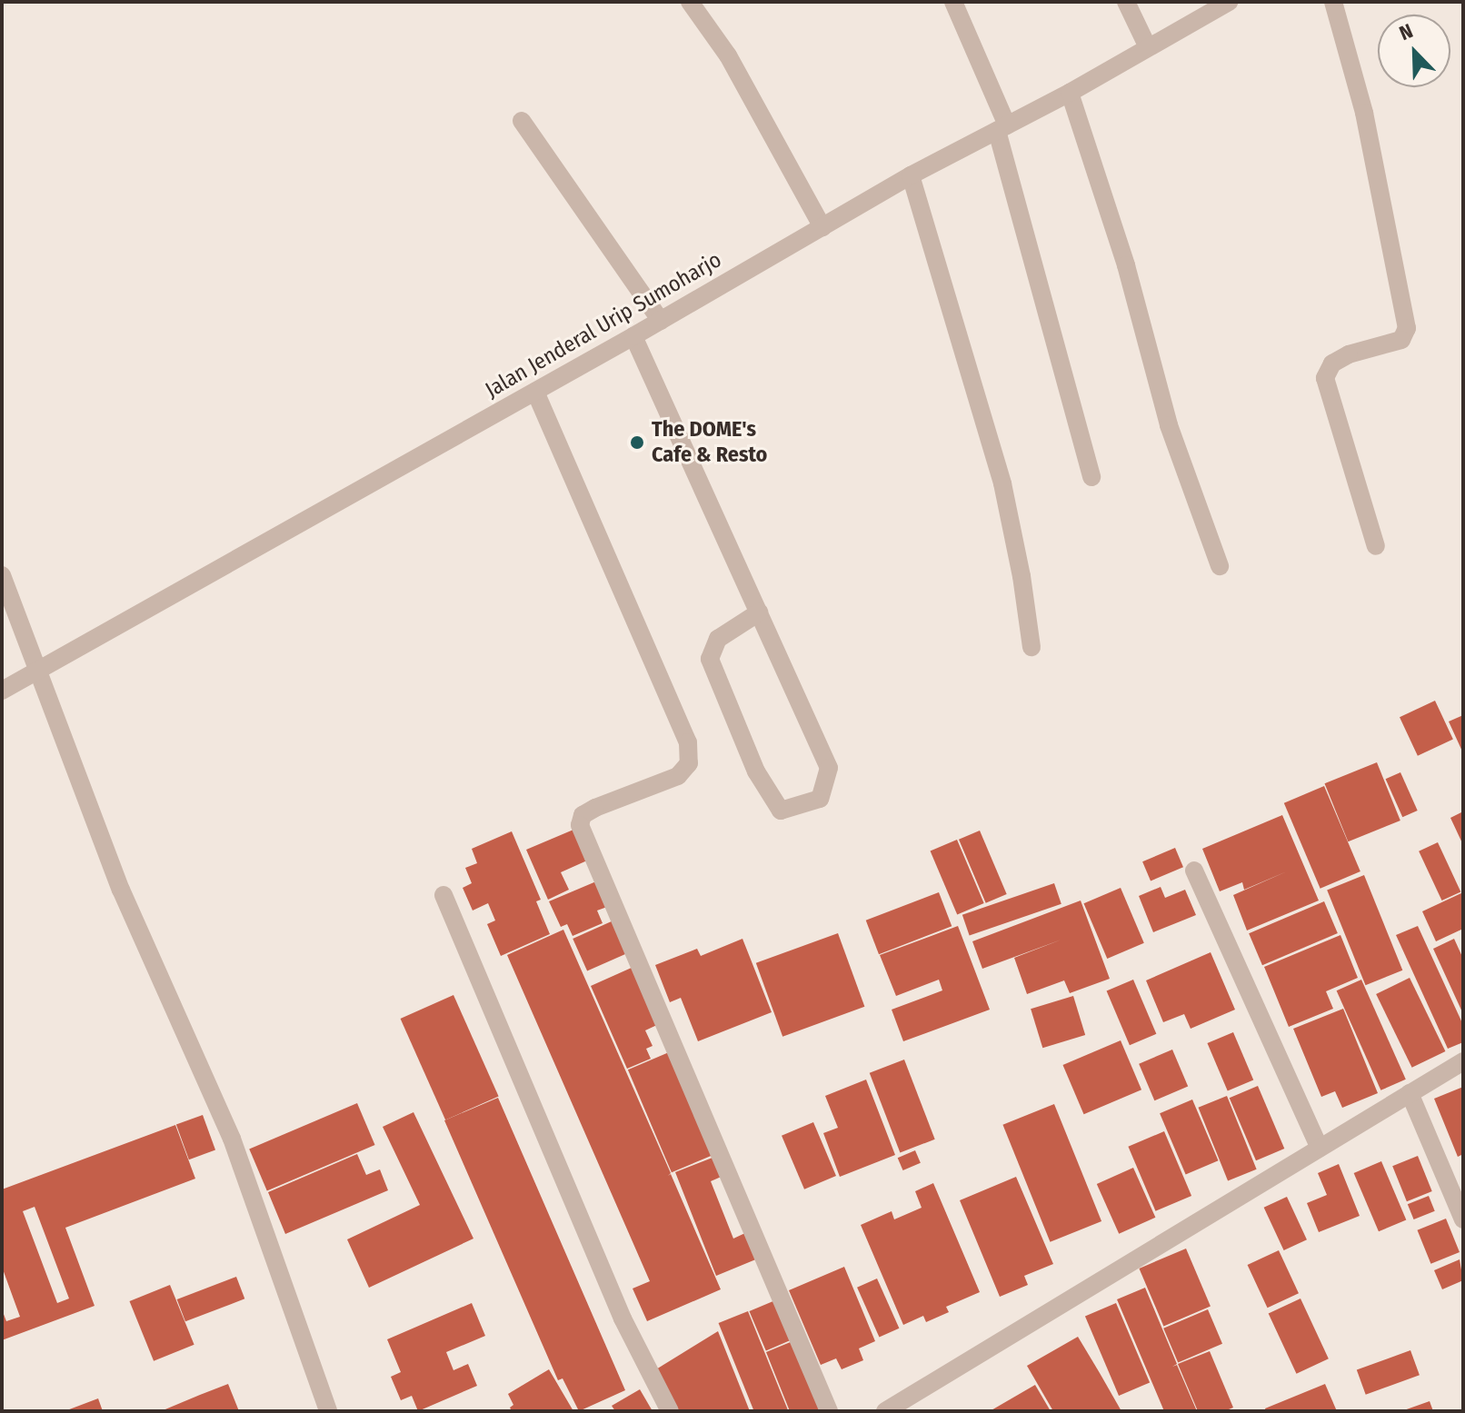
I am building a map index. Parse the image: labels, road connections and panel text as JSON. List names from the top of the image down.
{
  "streets": {
    "street": ["Jalan Jenderal Urip Sumoharjo"]
  },
  "places": ["The DOME's Cafe & Resto"],
  "north": "top left"
}
